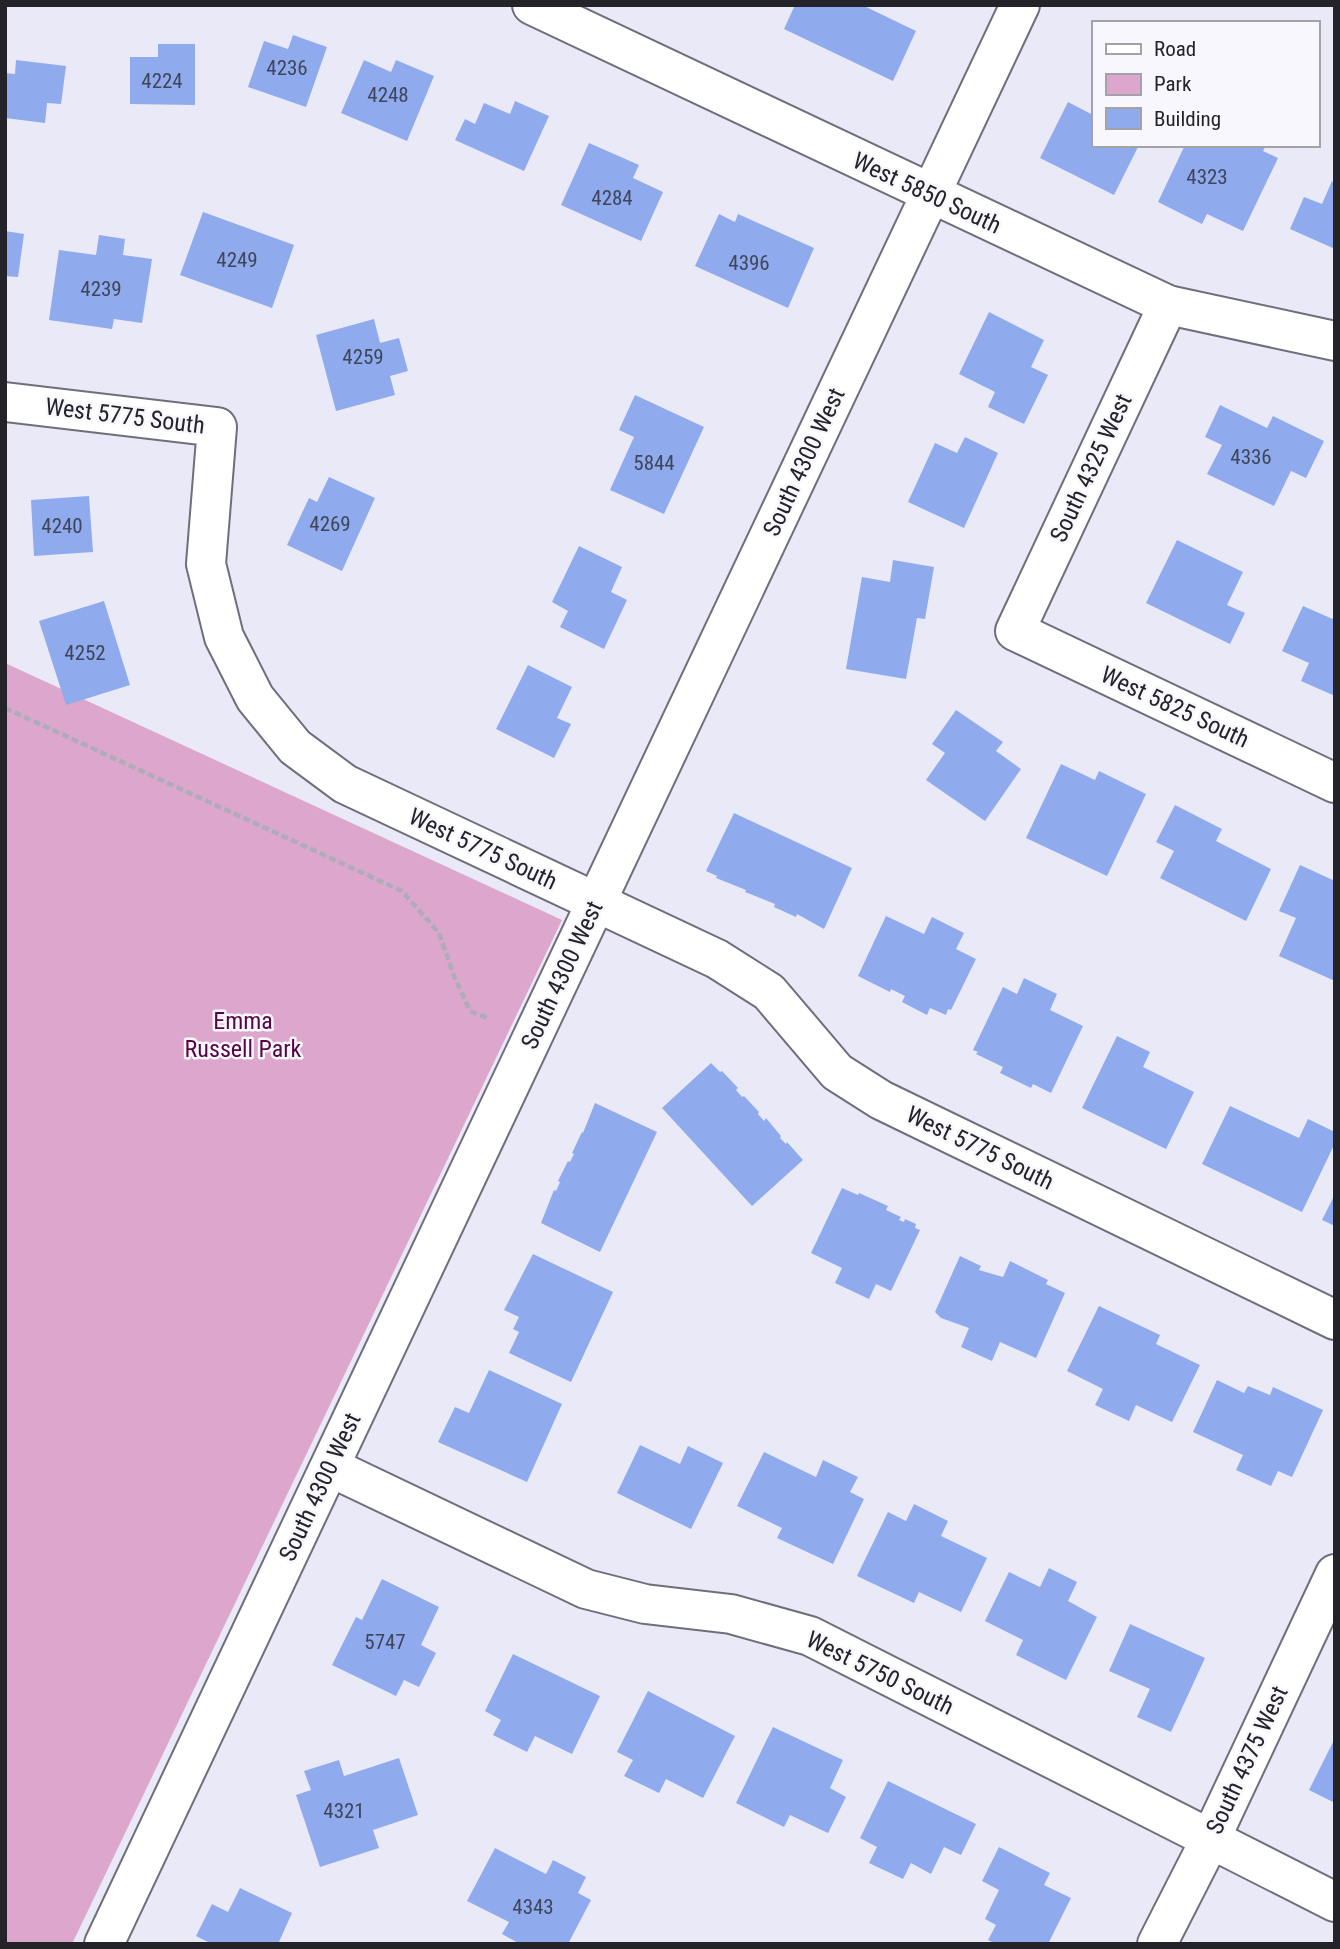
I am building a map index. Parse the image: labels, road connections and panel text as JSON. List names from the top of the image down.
{
  "streets": {
    "street": [
      "West 5850 South",
      "West 5775 South",
      "South 4300 West",
      "South 4325 West",
      "West 5825 South",
      "West 5750 South",
      "South 4375 West"
    ]
  },
  "crossings": [
    ["West 5850 South", "South 4300 West"],
    ["West 5850 South", "South 4325 West"],
    ["West 5775 South", "South 4300 West"],
    ["South 4300 West", "West 5750 South"],
    ["South 4325 West", "West 5825 South"],
    ["West 5750 South", "South 4375 West"]
  ],
  "parks": ["Emma Russell Park"],
  "house_numbers": [
    "4236",
    "4224",
    "4248",
    "4323",
    "4284",
    "4249",
    "4396",
    "4239",
    "4259",
    "4336",
    "5844",
    "4269",
    "4240",
    "4252",
    "5747",
    "4321",
    "4343"
  ],
  "legend": ["Road", "Park", "Building"]
}
